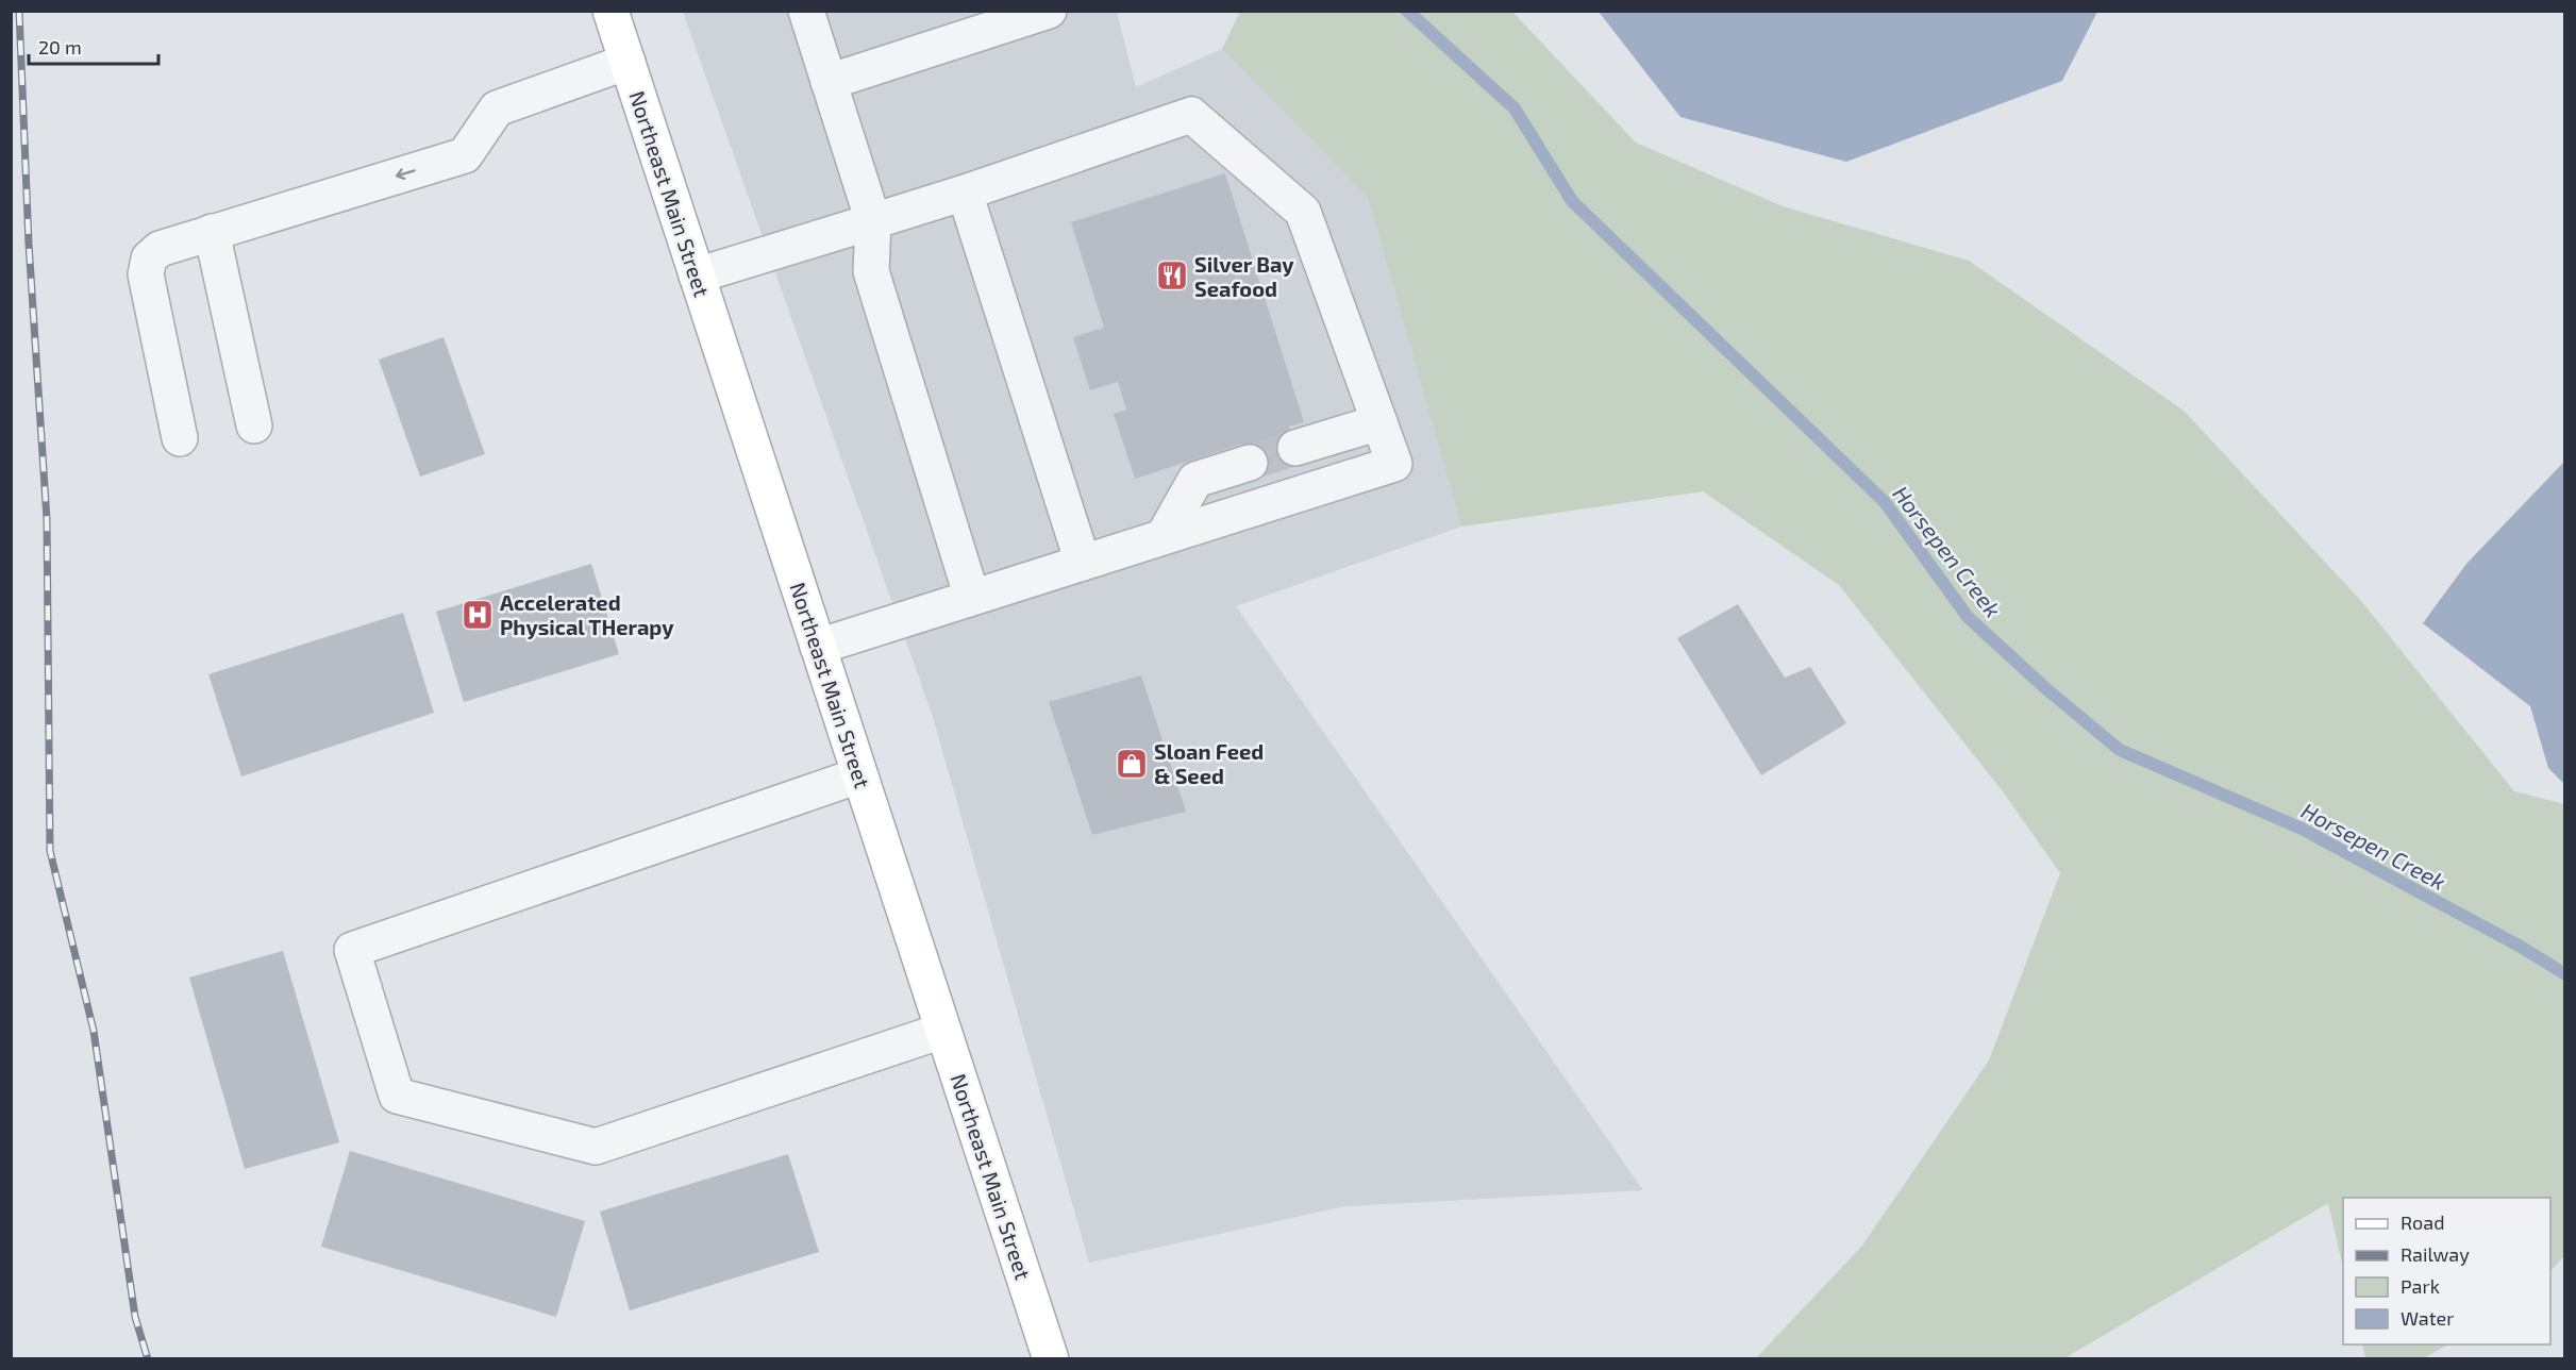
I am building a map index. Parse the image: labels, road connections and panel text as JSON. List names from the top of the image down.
{
  "streets": {
    "main road": ["Northeast Main Street"]
  },
  "water": ["Horsepen Creek"],
  "places": {
    "restaurant": ["Silver Bay Seafood"],
    "hospital": ["Accelerated Physical THerapy"],
    "shop": ["Sloan Feed & Seed"]
  },
  "legend": [
    "Road",
    "Railway",
    "Park",
    "Water"
  ],
  "scale_bar": "20 m"
}
